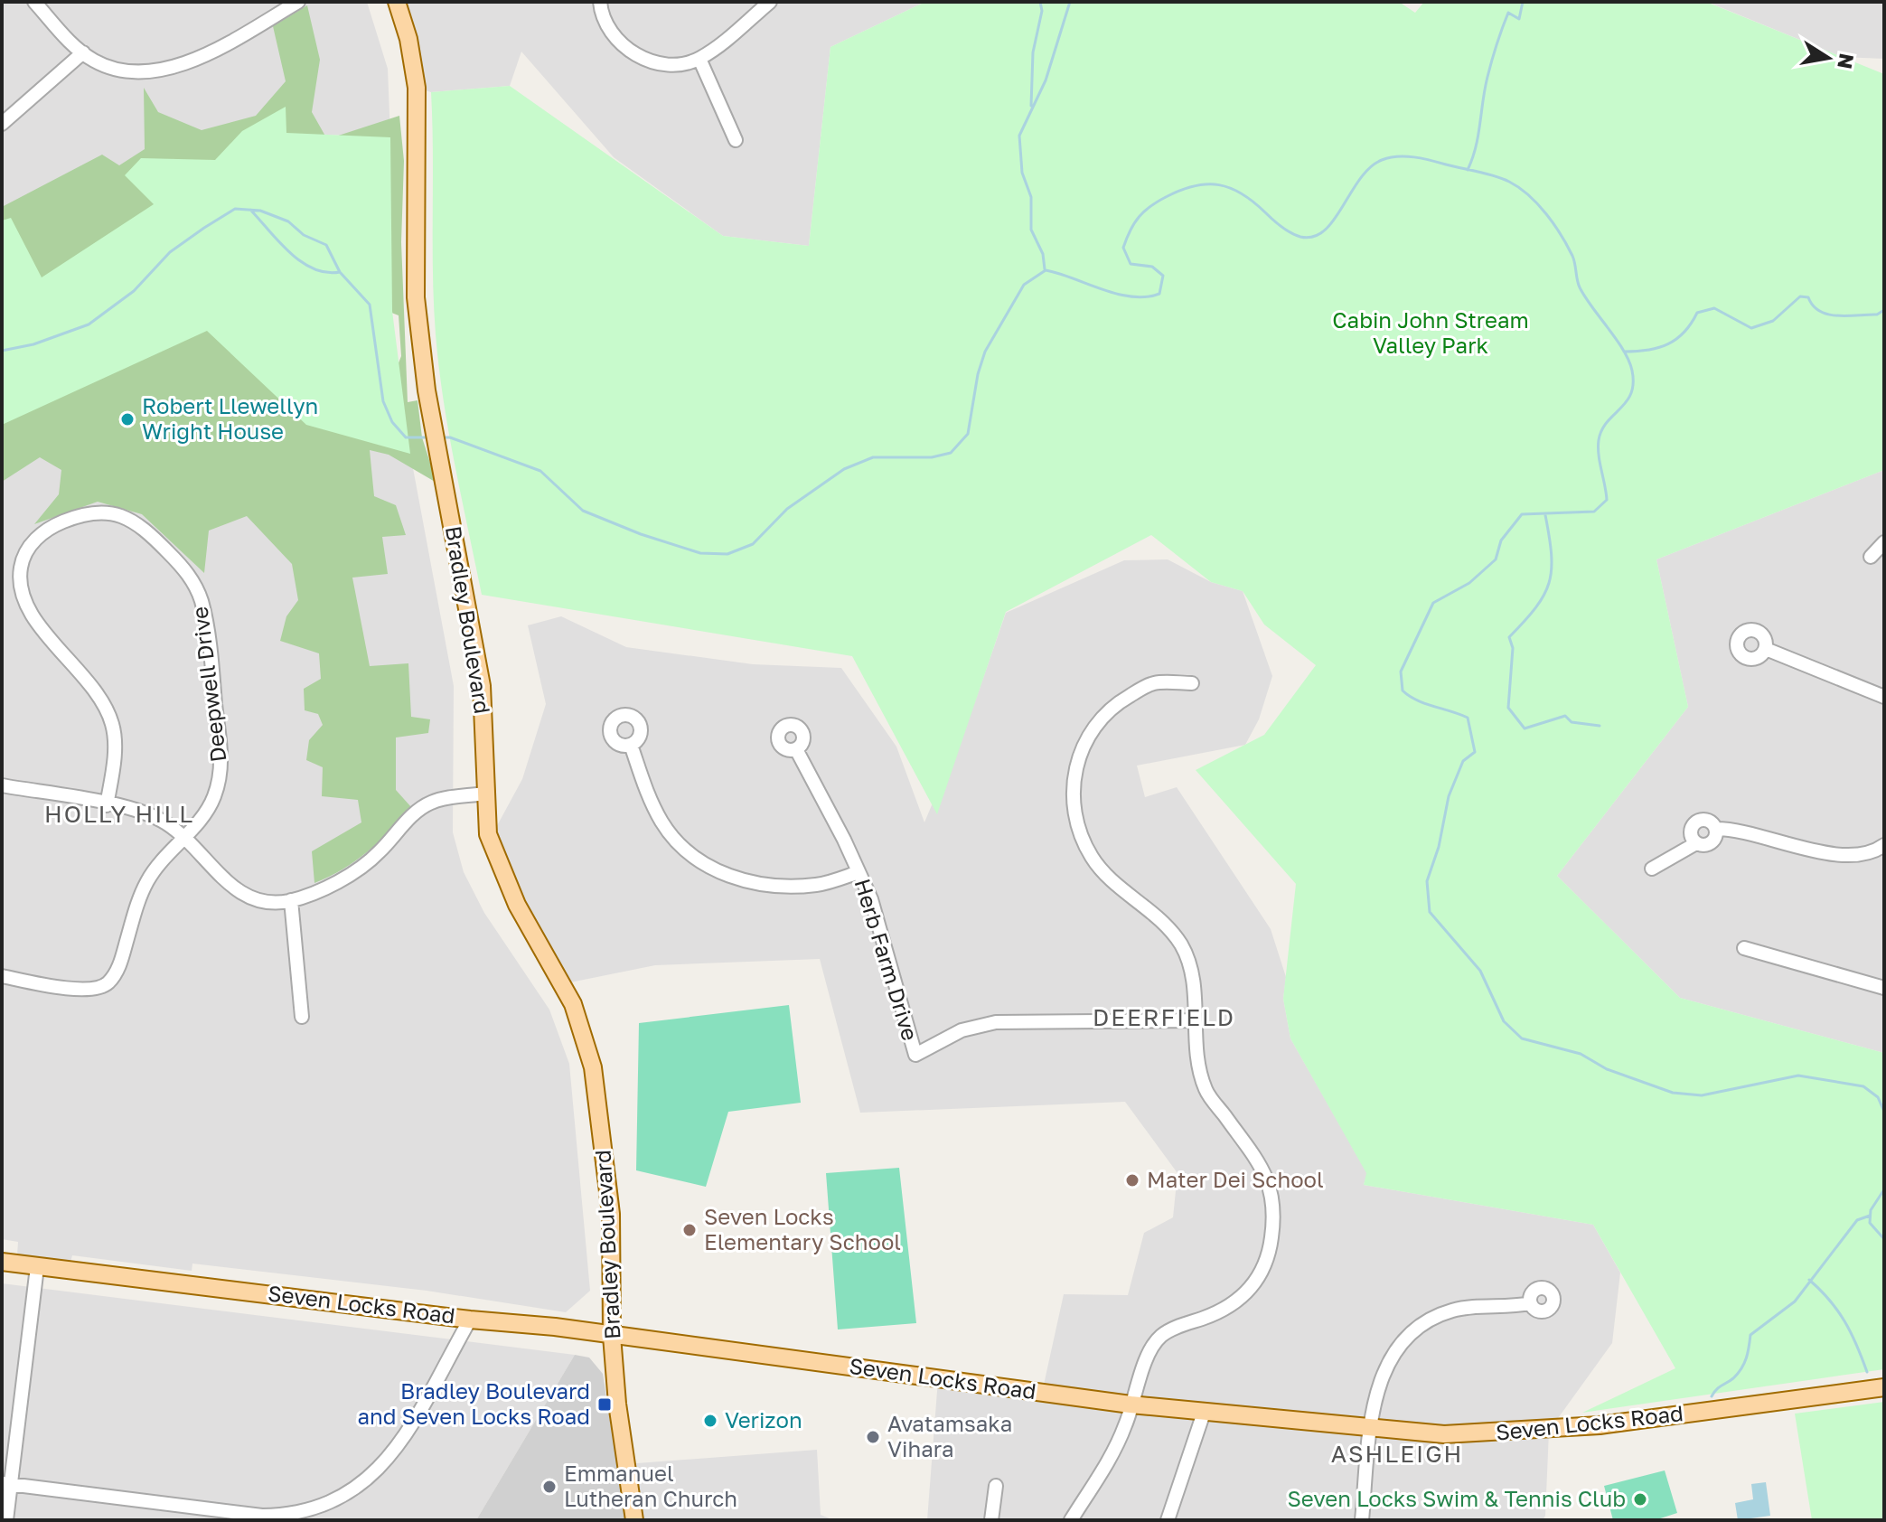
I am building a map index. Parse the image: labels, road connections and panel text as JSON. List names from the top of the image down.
{
  "streets": {
    "main road": ["Bradley Boulevard", "Seven Locks Road"],
    "street": ["Deepwell Drive", "Herb Farm Drive"]
  },
  "crossings": [
    ["Bradley Boulevard", "Seven Locks Road"]
  ],
  "districts": ["HOLLY HILL", "DEERFIELD", "ASHLEIGH"],
  "parks": ["Cabin John Stream Valley Park"],
  "places": {
    "other": [
      "Robert Llewellyn Wright House",
      "Mater Dei School",
      "Seven Locks Elementary School",
      "Verizon",
      "Avatamsaka Vihara",
      "Emmanuel Lutheran Church",
      "Seven Locks Swim & Tennis Club"
    ],
    "transit": ["Bradley Boulevard and Seven Locks Road"]
  },
  "north": "right"
}
